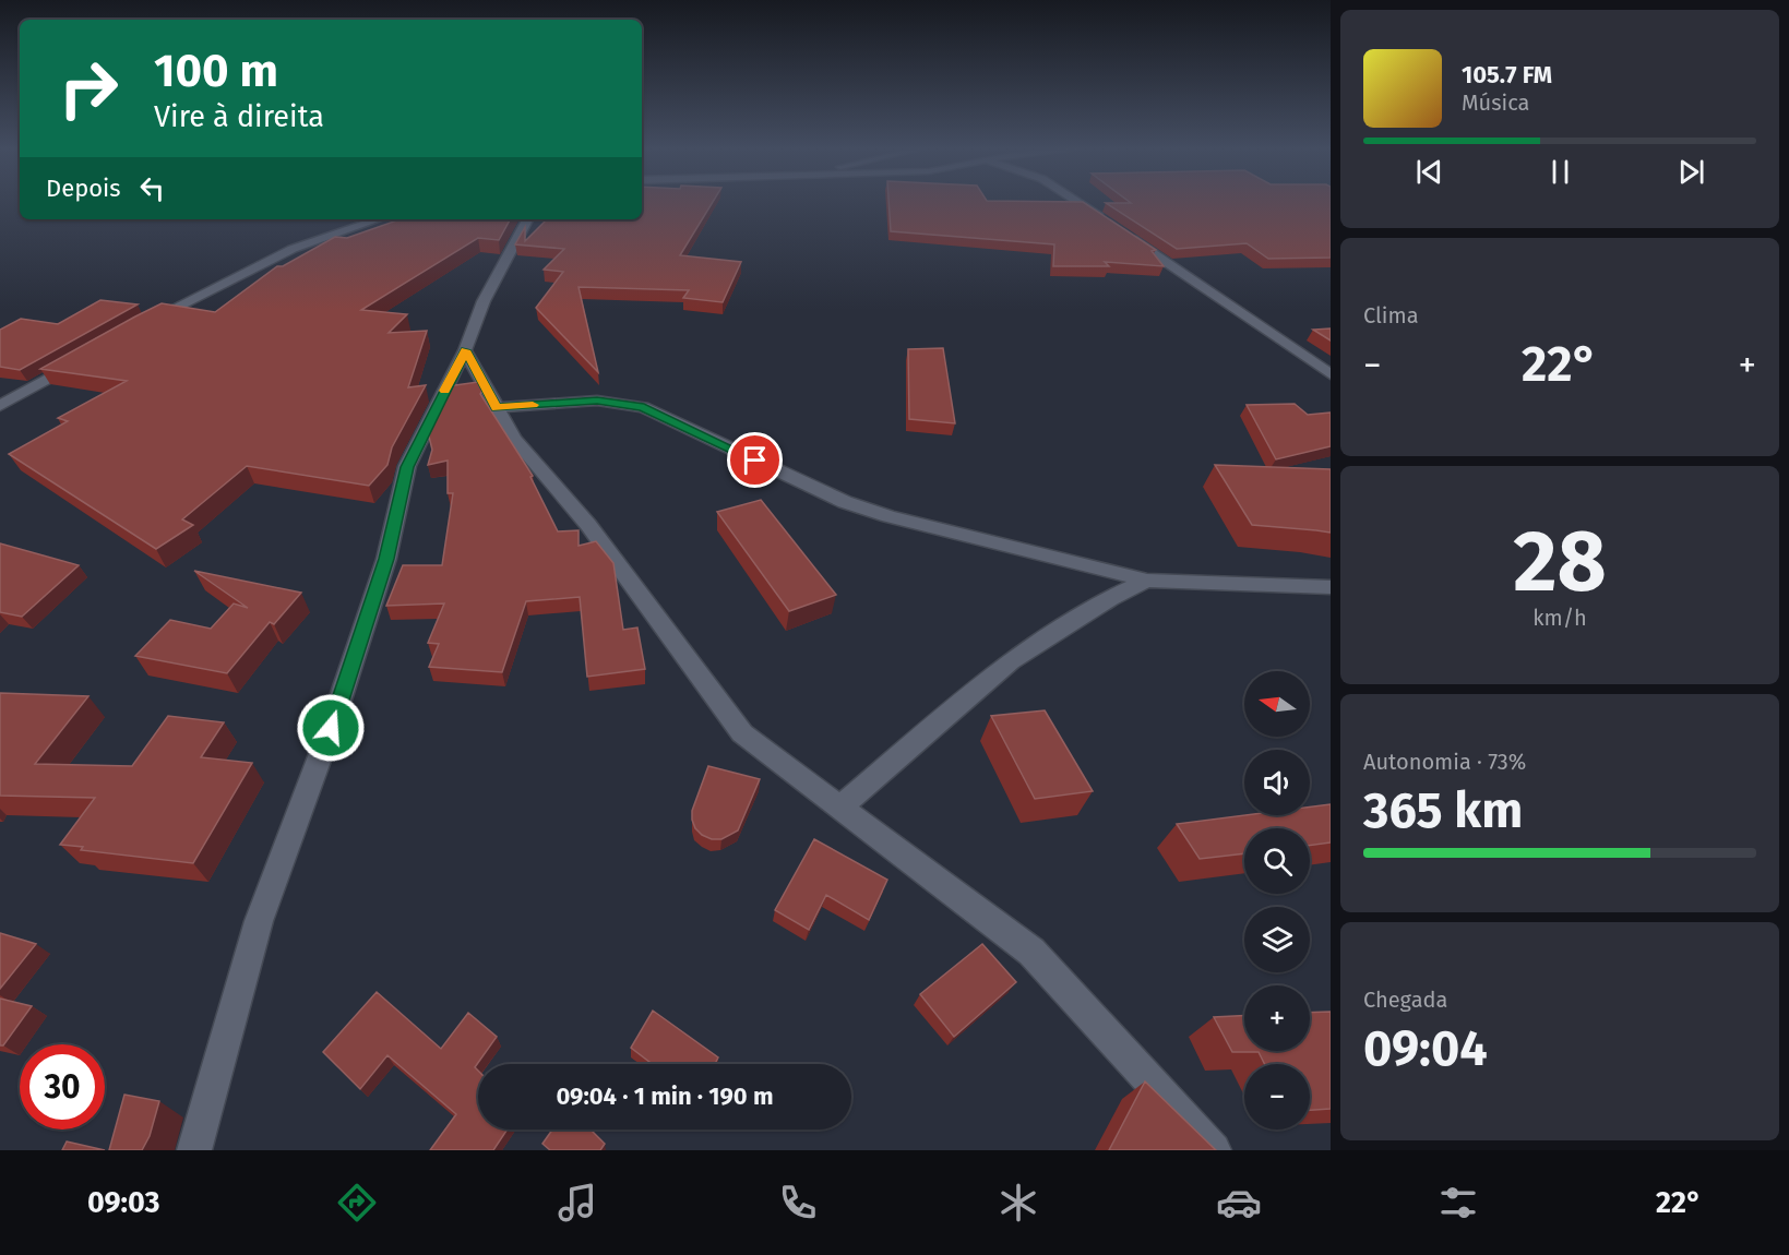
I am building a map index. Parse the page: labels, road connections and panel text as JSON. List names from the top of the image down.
{
  "north": "left",
  "page": {
    "turn": ["100 m", "Vire à direita"],
    "song": ["105.7 FM", "Música"],
    "then": "Depois",
    "tile": [
      "Clima",
      ["28", "km/h"],
      ["Autonomia · 73%", "365 km"],
      ["Chegada", "09:04"]
    ],
    "heat": ["−", "22°", "+"],
    "map_buttons": ["+", "−"],
    "limit": "30",
    "trip": "09:04 · 1 min · 190 m",
    "tabs": ["09:03", "22°"]
  }
}
